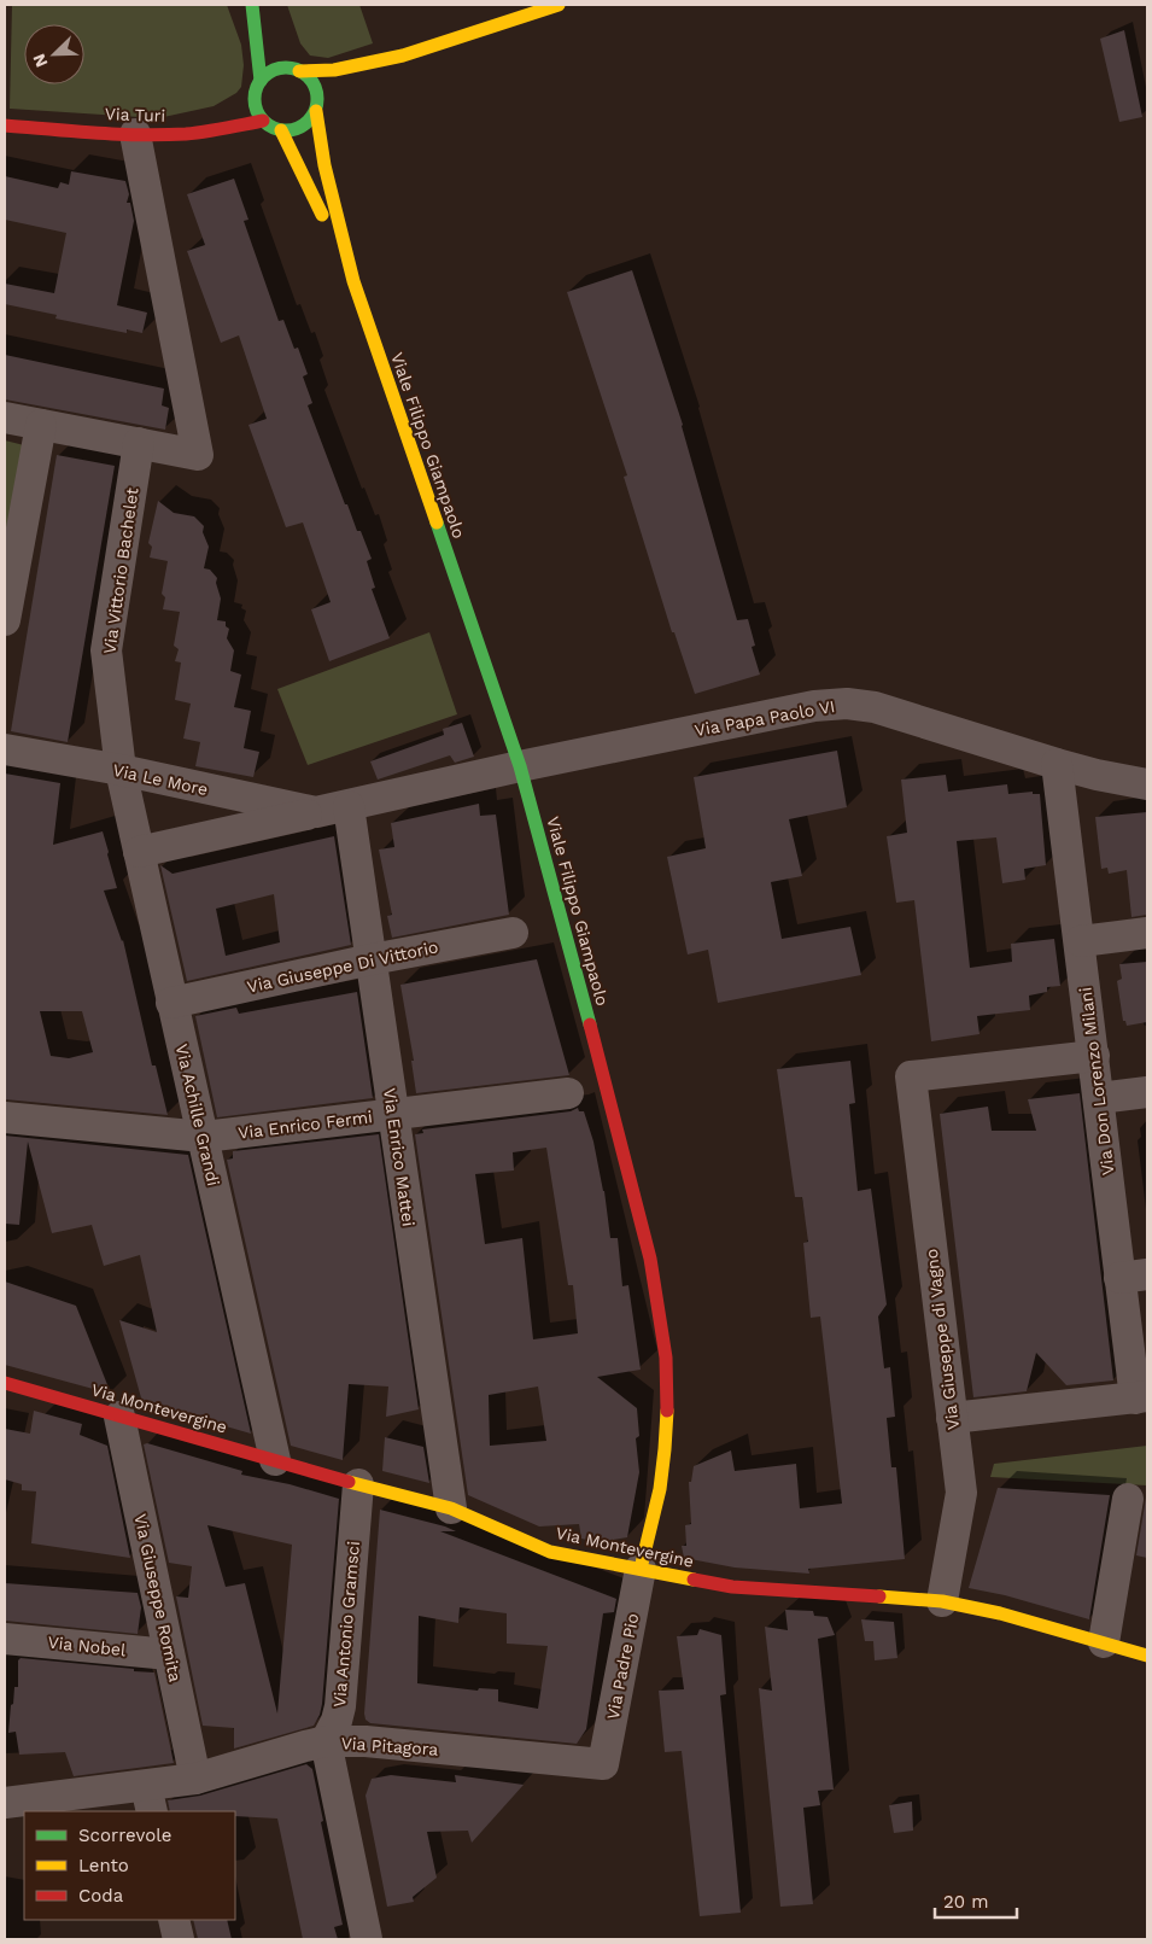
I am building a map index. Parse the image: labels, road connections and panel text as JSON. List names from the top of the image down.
{
  "streets": {
    "street": [
      "Via Turi",
      "Viale Filippo Giampaolo",
      "Via Vittorio Bachelet",
      "Via Papa Paolo VI",
      "Via Le More",
      "Via Giuseppe Di Vittorio",
      "Via Don Lorenzo Milani",
      "Via Achille Grandi",
      "Via Enrico Fermi",
      "Via Enrico Mattei",
      "Via Giuseppe di Vagno",
      "Via Montevergine",
      "Via Giuseppe Romita",
      "Via Antonio Gramsci",
      "Via Nobel",
      "Via Padre Pio",
      "Via Pitagora"
    ]
  },
  "crossings": [
    ["Via Turi", "Viale Filippo Giampaolo"],
    ["Viale Filippo Giampaolo", "Via Papa Paolo VI"],
    ["Viale Filippo Giampaolo", "Via Le More"],
    ["Viale Filippo Giampaolo", "Via Montevergine"],
    ["Viale Filippo Giampaolo", "Via Padre Pio"],
    ["Via Vittorio Bachelet", "Via Le More"],
    ["Via Vittorio Bachelet", "Via Achille Grandi"],
    ["Via Papa Paolo VI", "Via Le More"],
    ["Via Papa Paolo VI", "Via Don Lorenzo Milani"],
    ["Via Le More", "Via Achille Grandi"],
    ["Via Le More", "Via Enrico Mattei"],
    ["Via Giuseppe Di Vittorio", "Via Achille Grandi"],
    ["Via Giuseppe Di Vittorio", "Via Enrico Mattei"],
    ["Via Don Lorenzo Milani", "Via Giuseppe di Vagno"],
    ["Via Achille Grandi", "Via Enrico Fermi"],
    ["Via Achille Grandi", "Via Montevergine"],
    ["Via Enrico Fermi", "Via Enrico Mattei"],
    ["Via Enrico Mattei", "Via Montevergine"],
    ["Via Giuseppe di Vagno", "Via Montevergine"],
    ["Via Montevergine", "Via Giuseppe Romita"],
    ["Via Montevergine", "Via Antonio Gramsci"],
    ["Via Montevergine", "Via Padre Pio"],
    ["Via Giuseppe Romita", "Via Nobel"],
    ["Via Giuseppe Romita", "Via Pitagora"],
    ["Via Antonio Gramsci", "Via Pitagora"],
    ["Via Padre Pio", "Via Pitagora"]
  ],
  "legend": ["Scorrevole", "Lento", "Coda"],
  "scale_bar": "20 m",
  "north": "bottom left"
}
